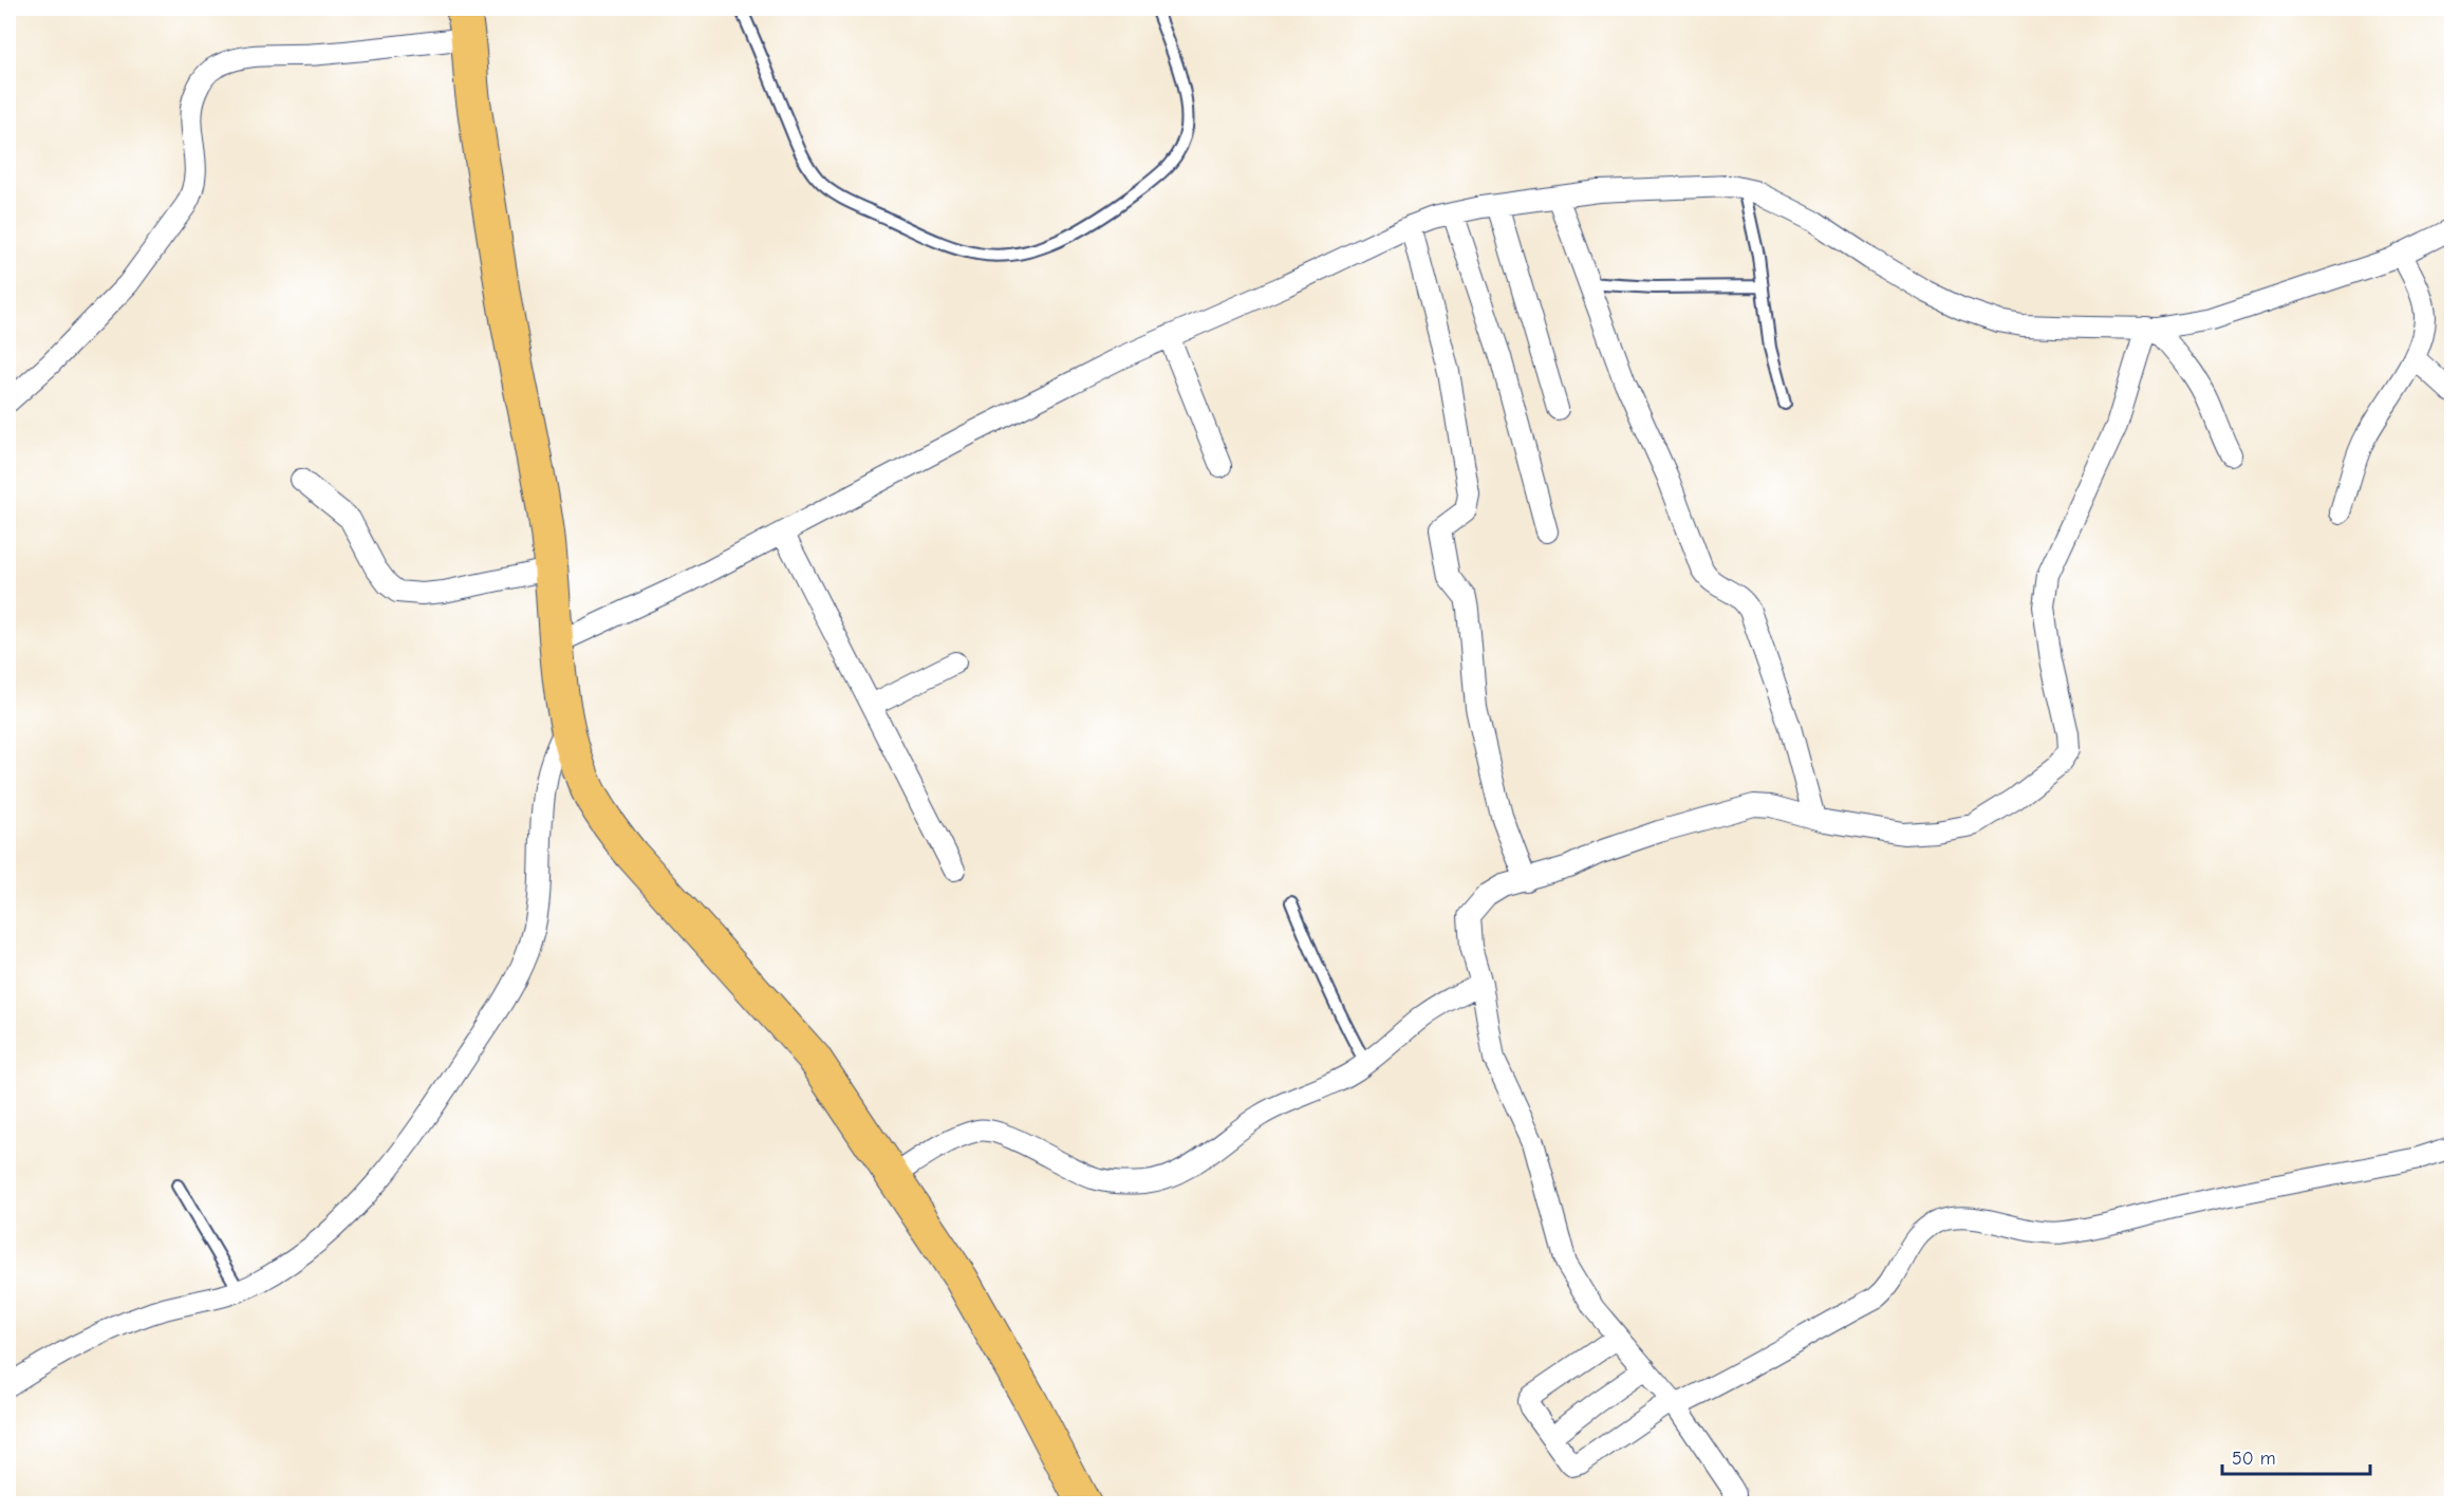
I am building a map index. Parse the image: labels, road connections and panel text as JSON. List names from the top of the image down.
{
  "scale_bar": "50 m"
}
